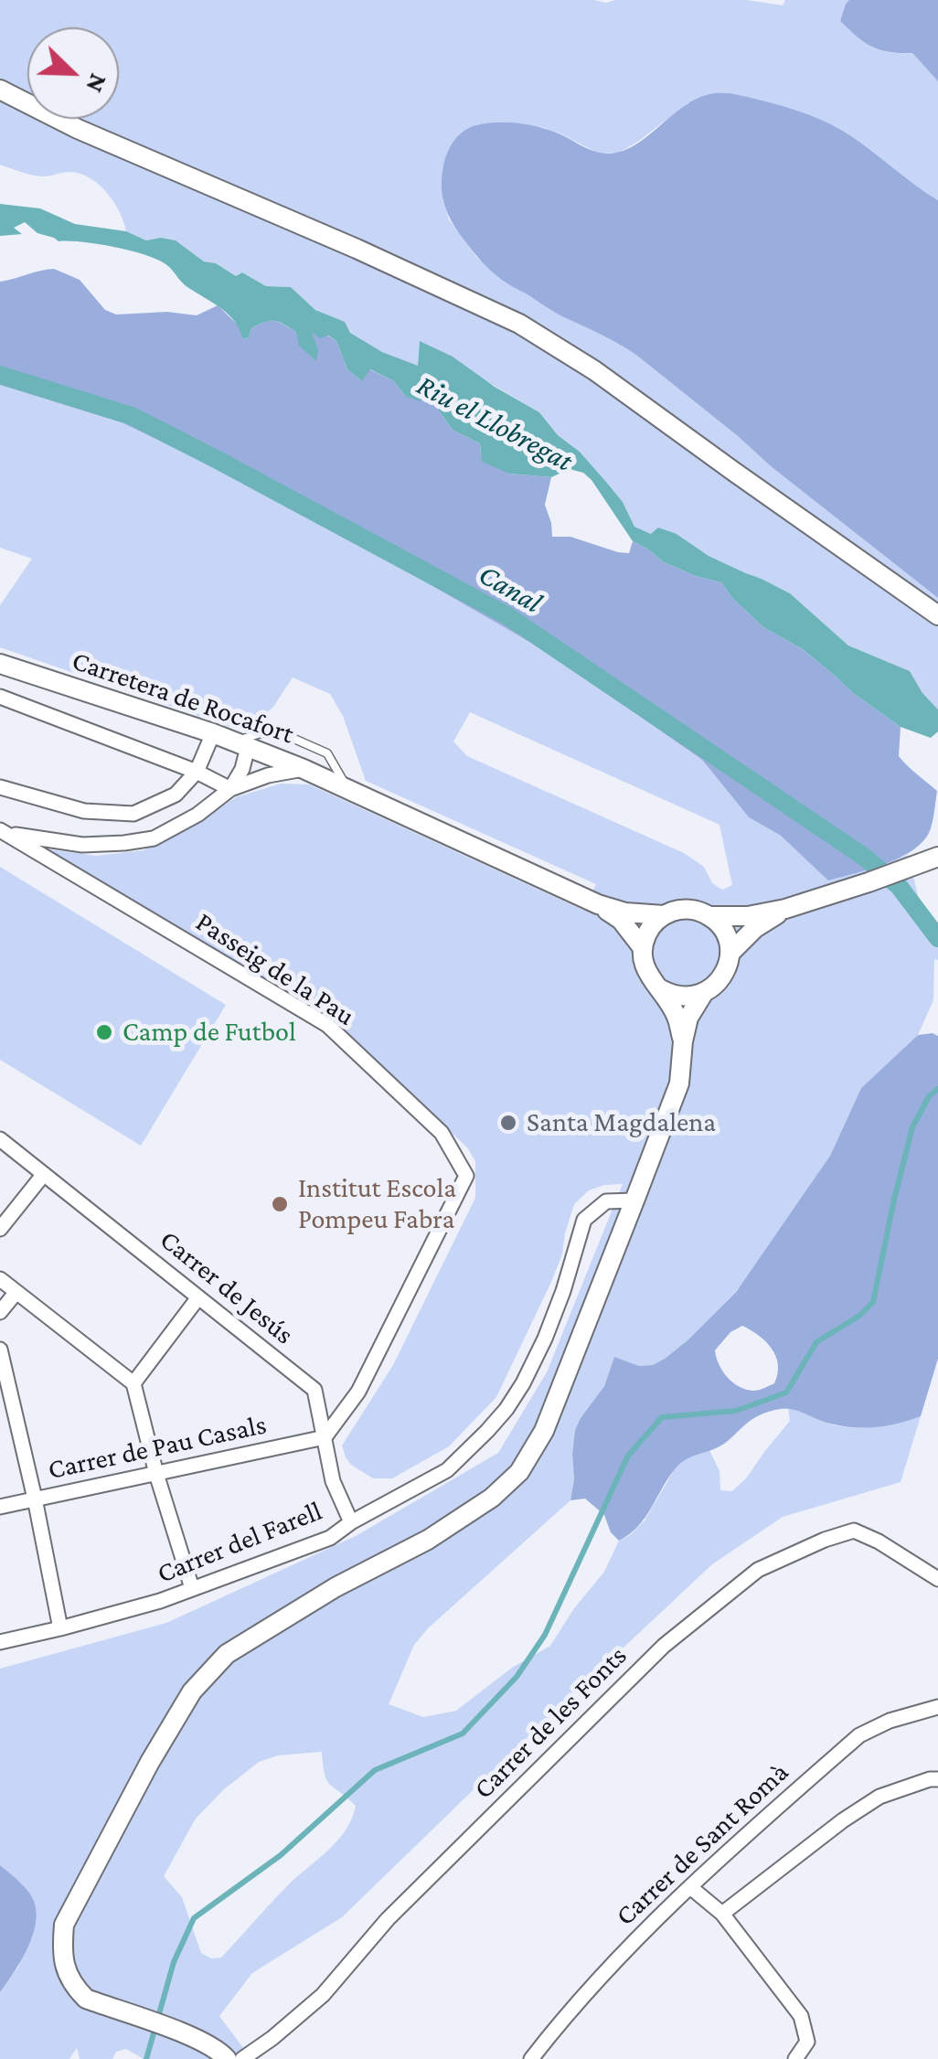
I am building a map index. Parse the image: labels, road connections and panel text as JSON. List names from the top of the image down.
{
  "streets": {
    "street": [
      "Carretera de Rocafort",
      "Passeig de la Pau",
      "Carrer de Jesús",
      "Carrer de Pau Casals",
      "Carrer del Farell",
      "Carrer de les Fonts",
      "Carrer de Sant Romà"
    ]
  },
  "crossings": [
    ["Passeig de la Pau", "Carrer de Jesús"],
    ["Passeig de la Pau", "Carrer de Pau Casals"],
    ["Carrer de Jesús", "Carrer de Pau Casals"],
    ["Carrer de Jesús", "Carrer del Farell"]
  ],
  "water": ["Riu el Llobregat", "Canal"],
  "places": ["Camp de Futbol", "Santa Magdalena", "Institut Escola Pompeu Fabra"],
  "north": "bottom right"
}
